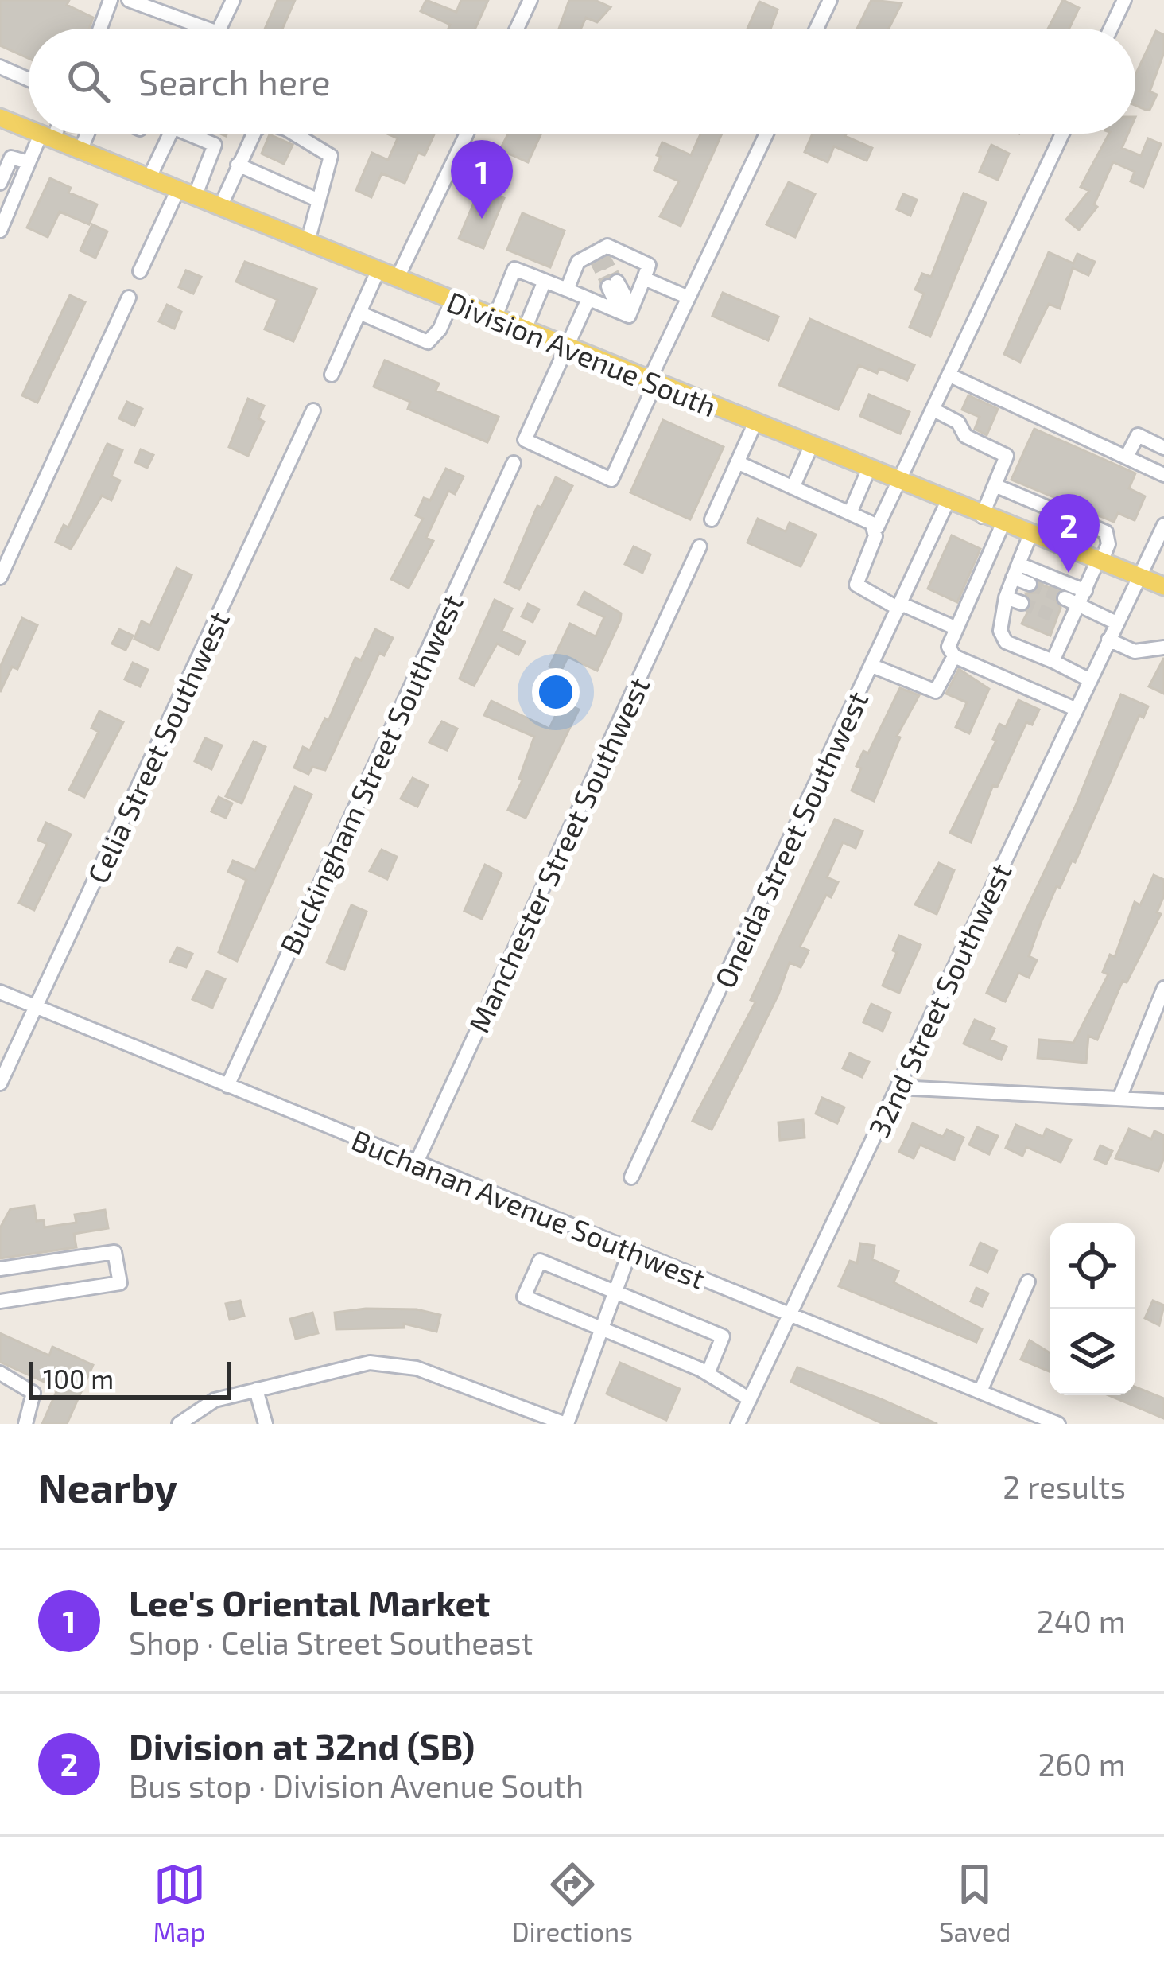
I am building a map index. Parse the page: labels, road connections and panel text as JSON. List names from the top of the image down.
{
  "streets": {
    "main road": ["Division Avenue South"],
    "street": [
      "Celia Street Southwest",
      "Buckingham Street Southwest",
      "Oneida Street Southwest",
      "Manchester Street Southwest",
      "32nd Street Southwest",
      "Buchanan Avenue Southwest"
    ]
  },
  "crossings": [
    ["Division Avenue South", "Oneida Street Southwest"],
    ["Division Avenue South", "32nd Street Southwest"],
    ["Celia Street Southwest", "Buchanan Avenue Southwest"],
    ["Buckingham Street Southwest", "Buchanan Avenue Southwest"],
    ["Manchester Street Southwest", "Buchanan Avenue Southwest"],
    ["32nd Street Southwest", "Buchanan Avenue Southwest"]
  ],
  "scale_bar": "100 m",
  "page": {
    "search": "Search here",
    "pins": ["1", "2"],
    "scale": "100 m",
    "heading": ["Nearby", "2 results"],
    "list": [
      {
        "mark": "1",
        "name": "Lee's Oriental Market",
        "note": "Shop · Celia Street Southeast",
        "value": "240 m"
      },
      {
        "mark": "2",
        "name": "Division at 32nd (SB)",
        "note": "Bus stop · Division Avenue South",
        "value": "260 m"
      }
    ],
    "nav": ["Map", "Directions", "Saved"]
  }
}
